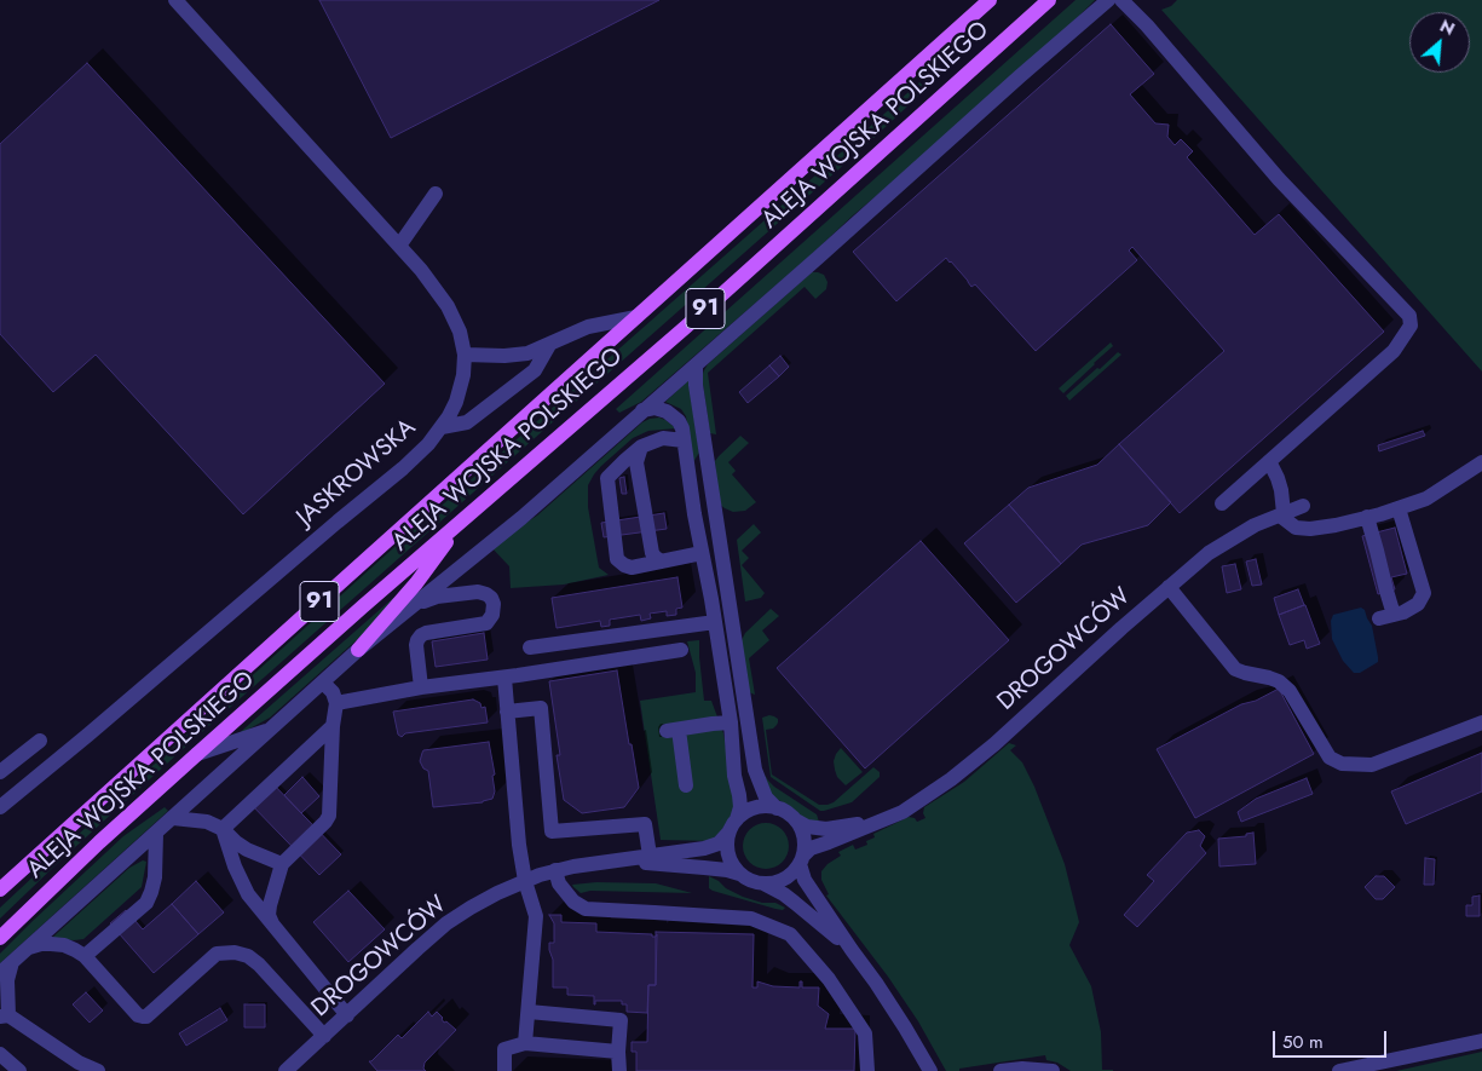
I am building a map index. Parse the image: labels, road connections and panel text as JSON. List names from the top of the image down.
{
  "streets": {
    "main road": ["ALEJA WOJSKA POLSKIEGO", "91"],
    "street": ["JASKROWSKA", "DROGOWCÓW"]
  },
  "scale_bar": "50 m",
  "north": "top right"
}
